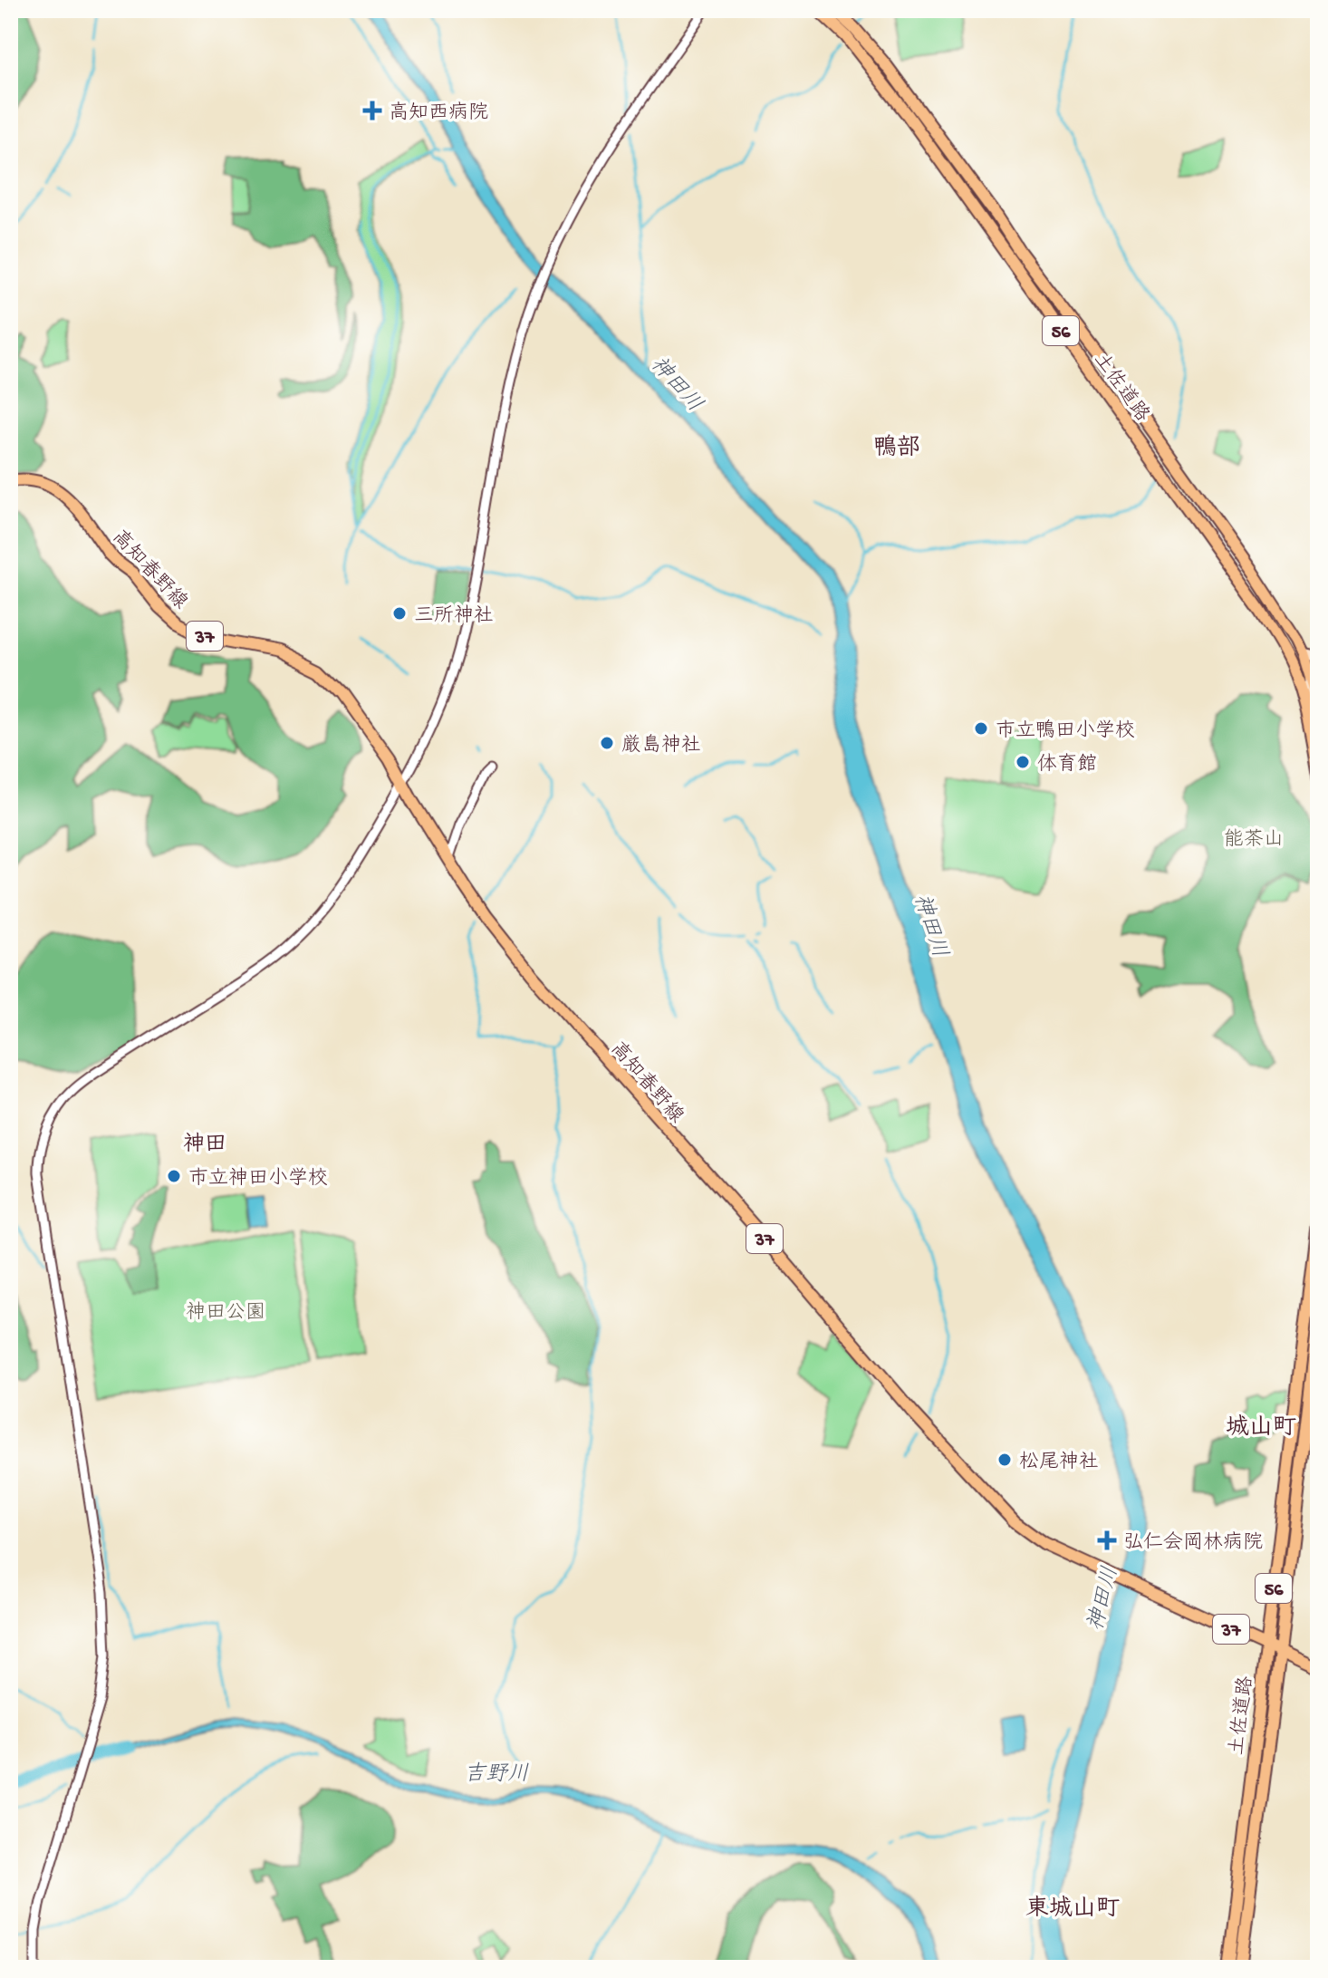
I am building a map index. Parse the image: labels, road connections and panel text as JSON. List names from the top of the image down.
{
  "streets": {
    "main road": [
      "56",
      "土佐道路",
      "高知春野線",
      "37"
    ]
  },
  "crossings": [
    ["土佐道路", "高知春野線"]
  ],
  "districts": [
    "鴨部",
    "神田",
    "城山町",
    "東城山町"
  ],
  "water": ["神田川", "吉野川"],
  "parks": ["能茶山", "神田公園"],
  "places": {
    "health": ["高知西病院", "弘仁会岡林病院"],
    "other": [
      "三所神社",
      "市立鴨田小学校",
      "厳島神社",
      "体育館",
      "市立神田小学校",
      "松尾神社"
    ]
  }
}
